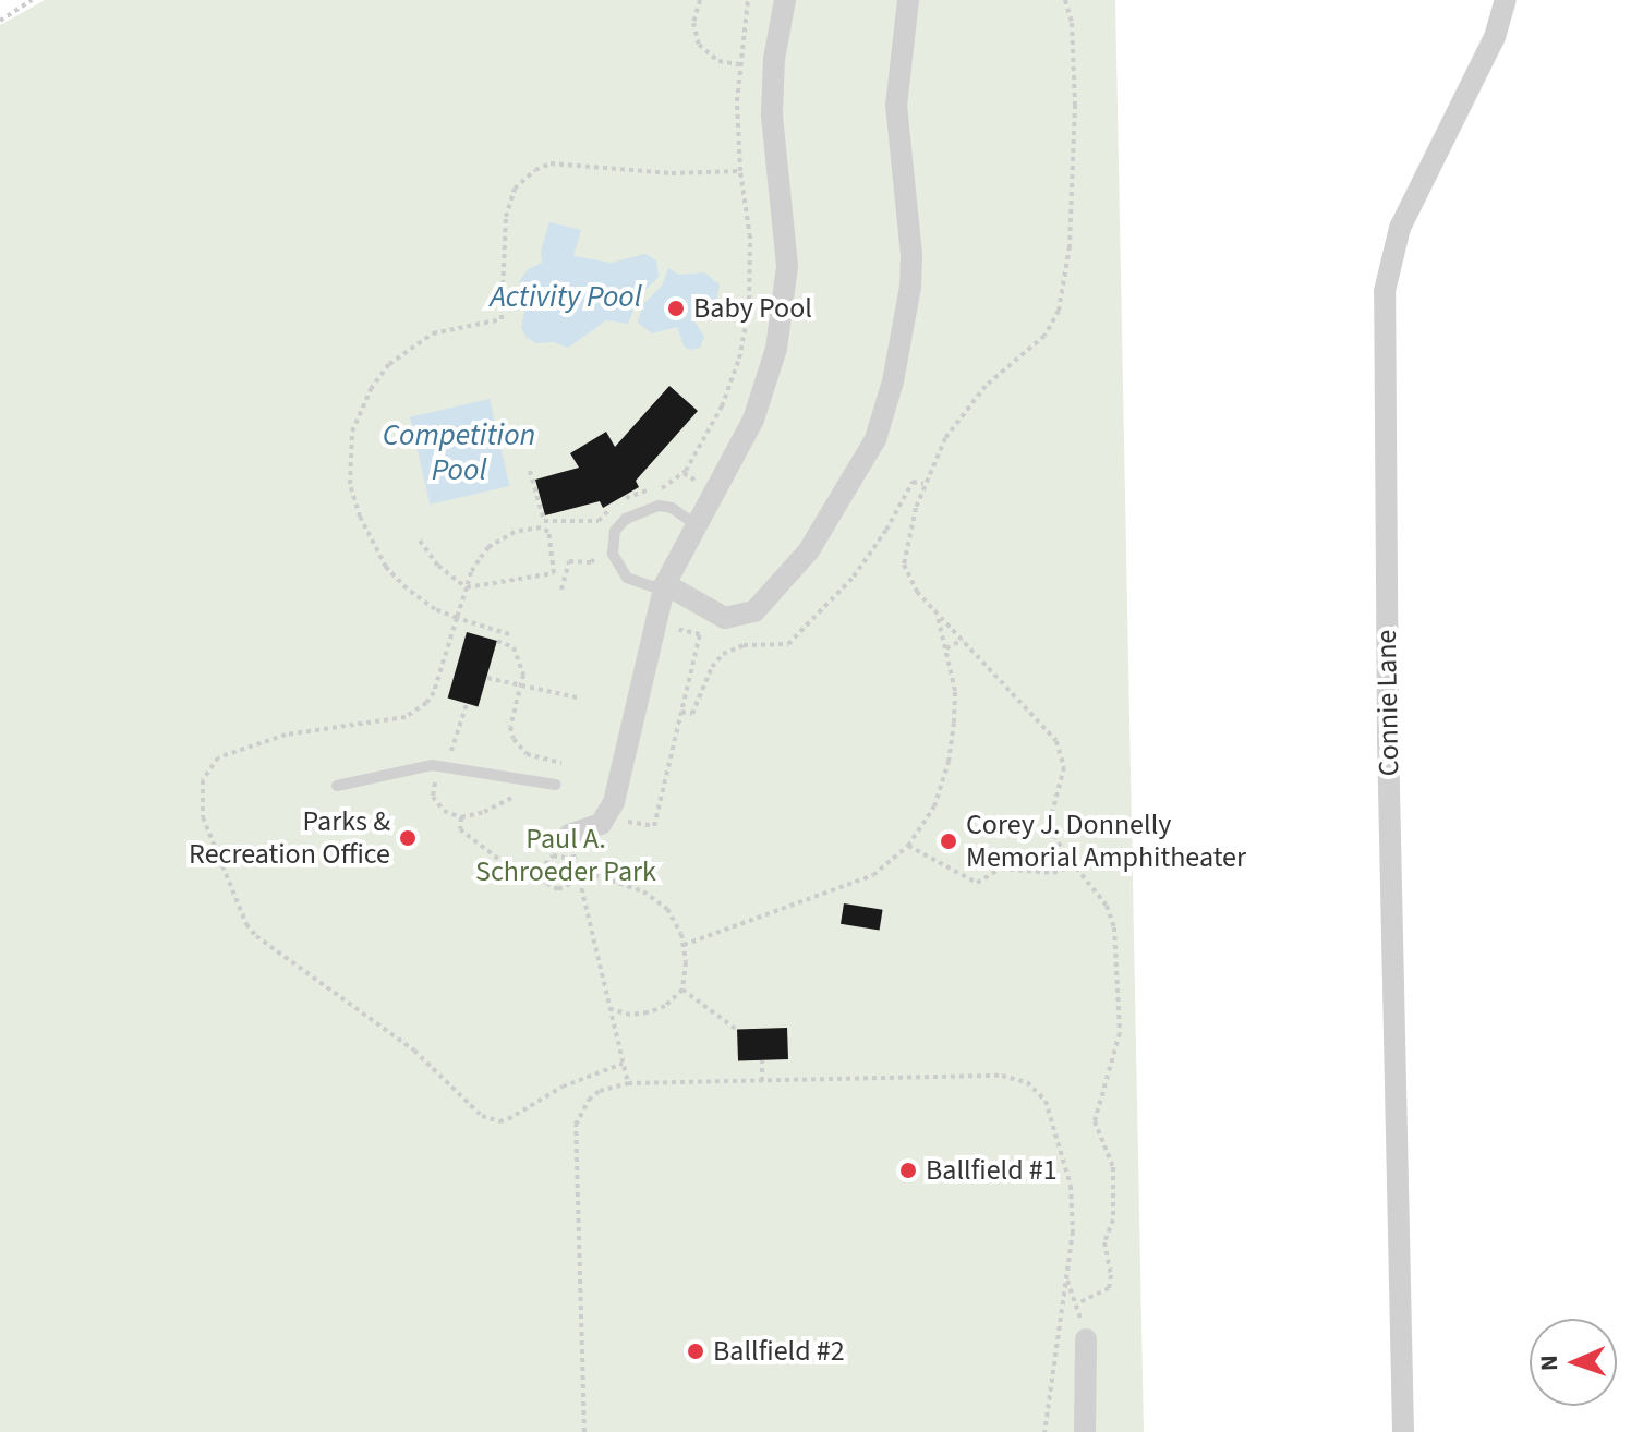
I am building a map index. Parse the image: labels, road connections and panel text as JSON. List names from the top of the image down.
{
  "streets": {
    "street": ["Connie Lane"]
  },
  "water": ["Activity Pool", "Competition Pool"],
  "parks": ["Paul A. Schroeder Park"],
  "places": [
    "Baby Pool",
    "Parks & Recreation Office",
    "Corey J. Donnelly Memorial Amphitheater",
    "Ballfield #1",
    "Ballfield #2"
  ],
  "north": "left"
}
